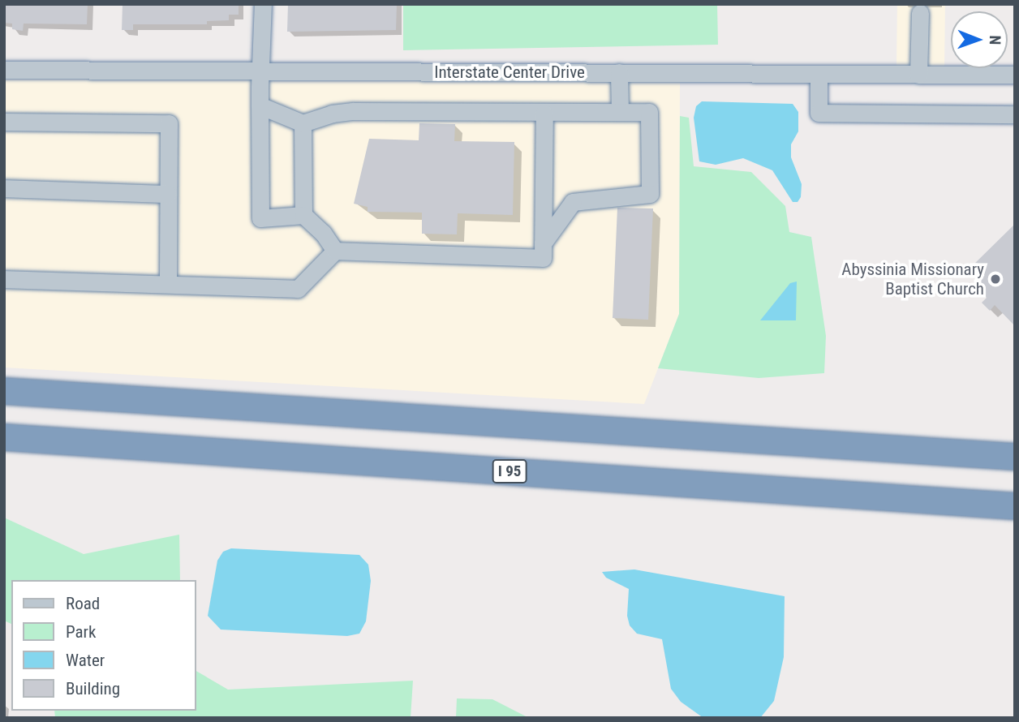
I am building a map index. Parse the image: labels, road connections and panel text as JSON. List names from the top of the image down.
{
  "streets": {
    "highway": ["I 95"],
    "street": ["Interstate Center Drive"]
  },
  "places": ["Abyssinia Missionary Baptist Church"],
  "legend": [
    "Road",
    "Park",
    "Water",
    "Building"
  ],
  "north": "right"
}
